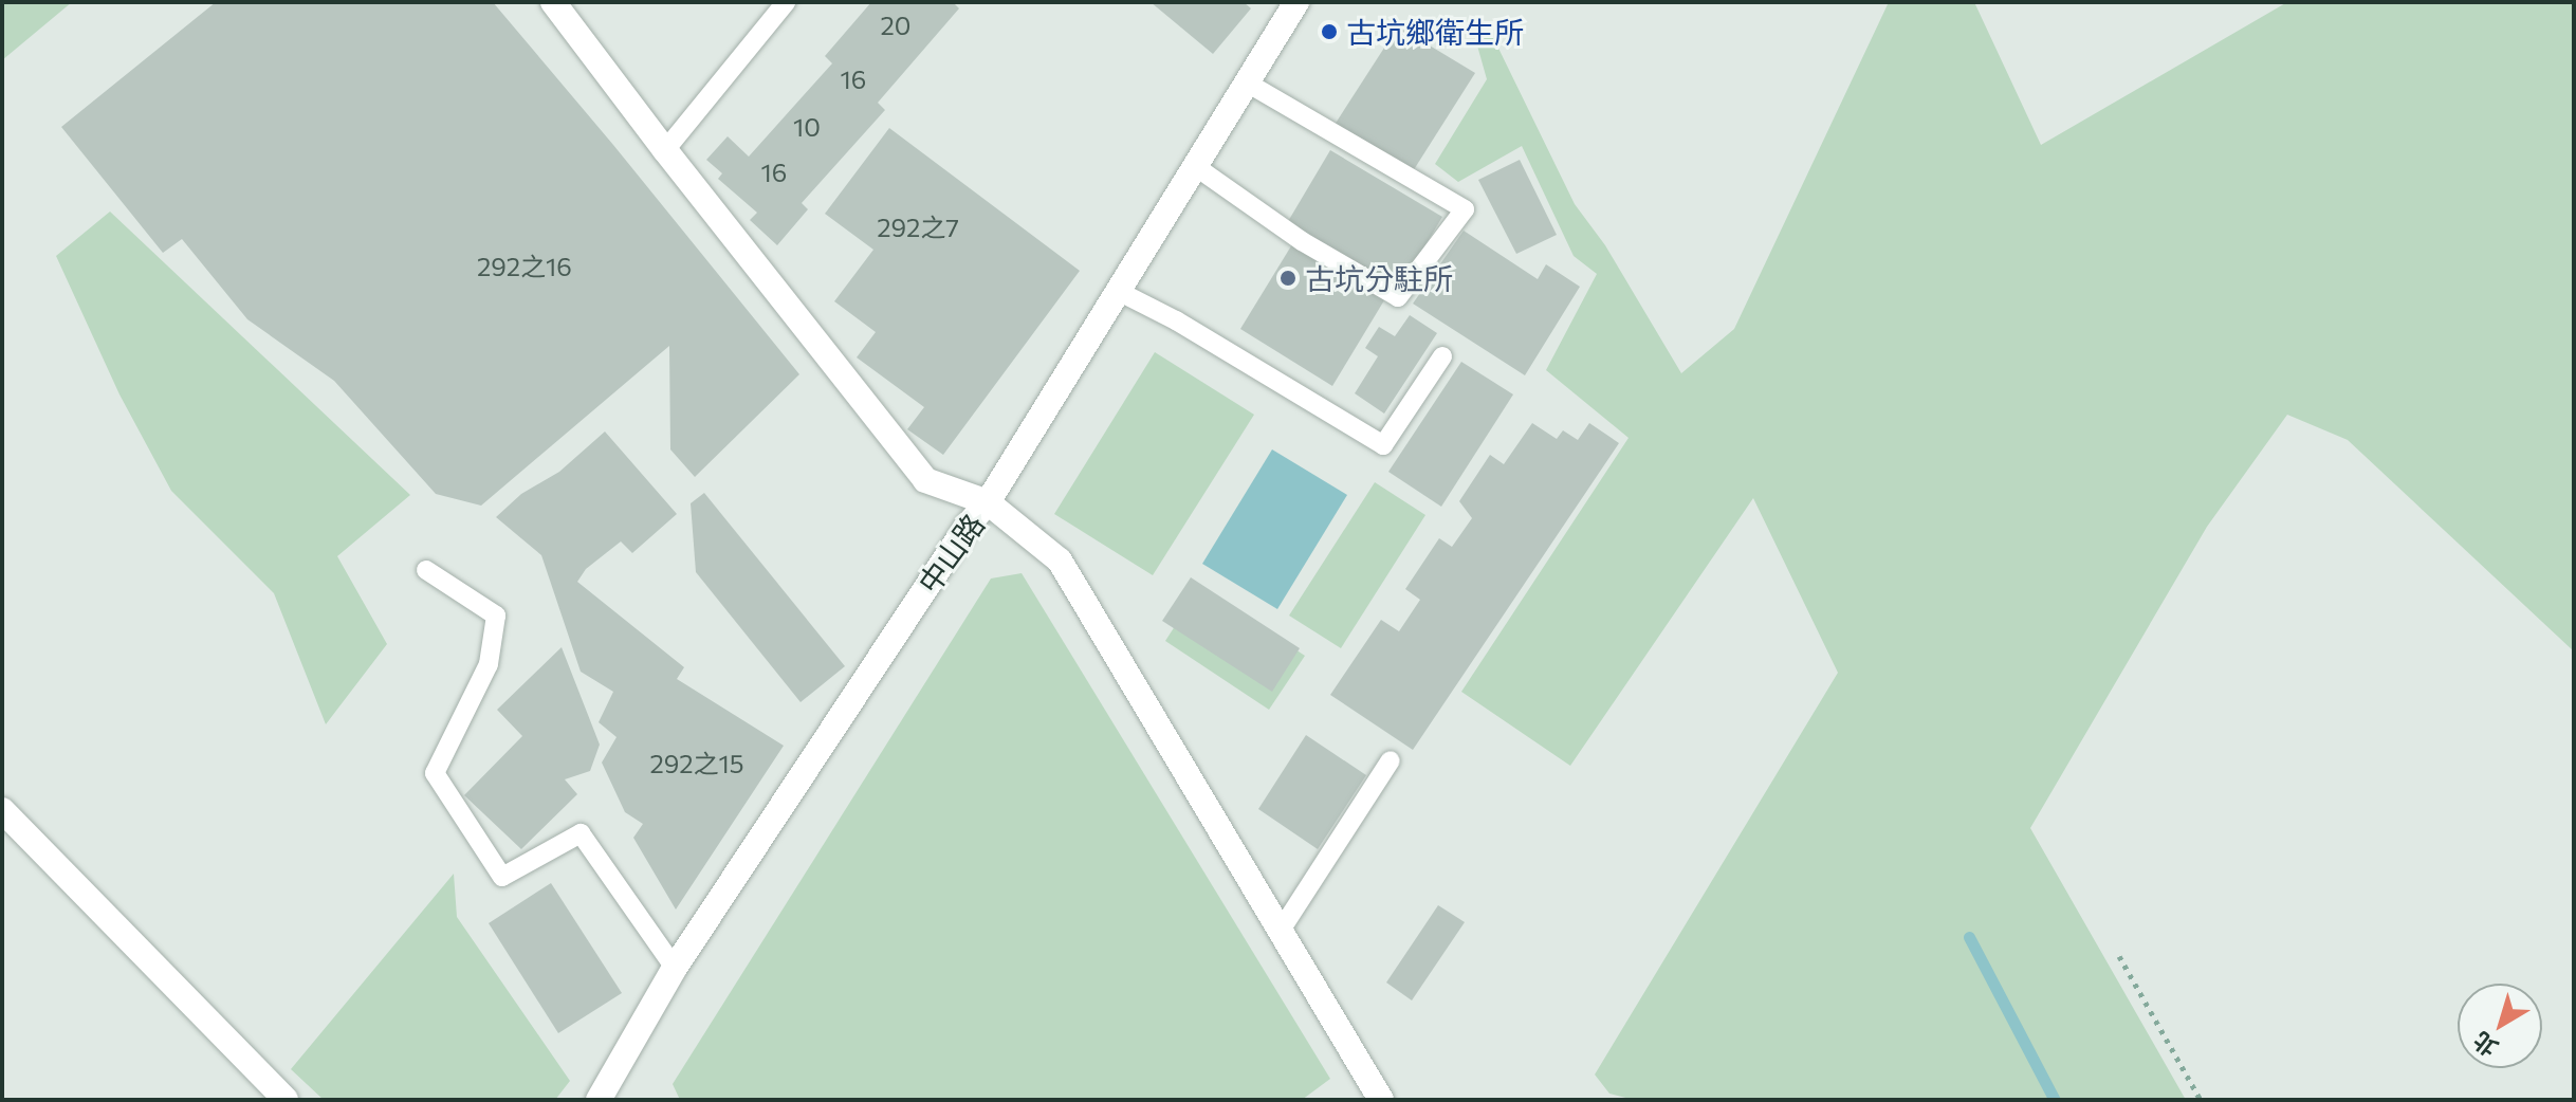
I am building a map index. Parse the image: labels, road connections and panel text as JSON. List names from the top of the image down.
{
  "streets": {
    "street": ["中山路"]
  },
  "places": ["古坑鄉衛生所", "古坑分駐所"],
  "house_numbers": [
    "20",
    "16",
    "10",
    "16",
    "292之7",
    "292之16",
    "292之15"
  ],
  "north": "bottom left"
}
